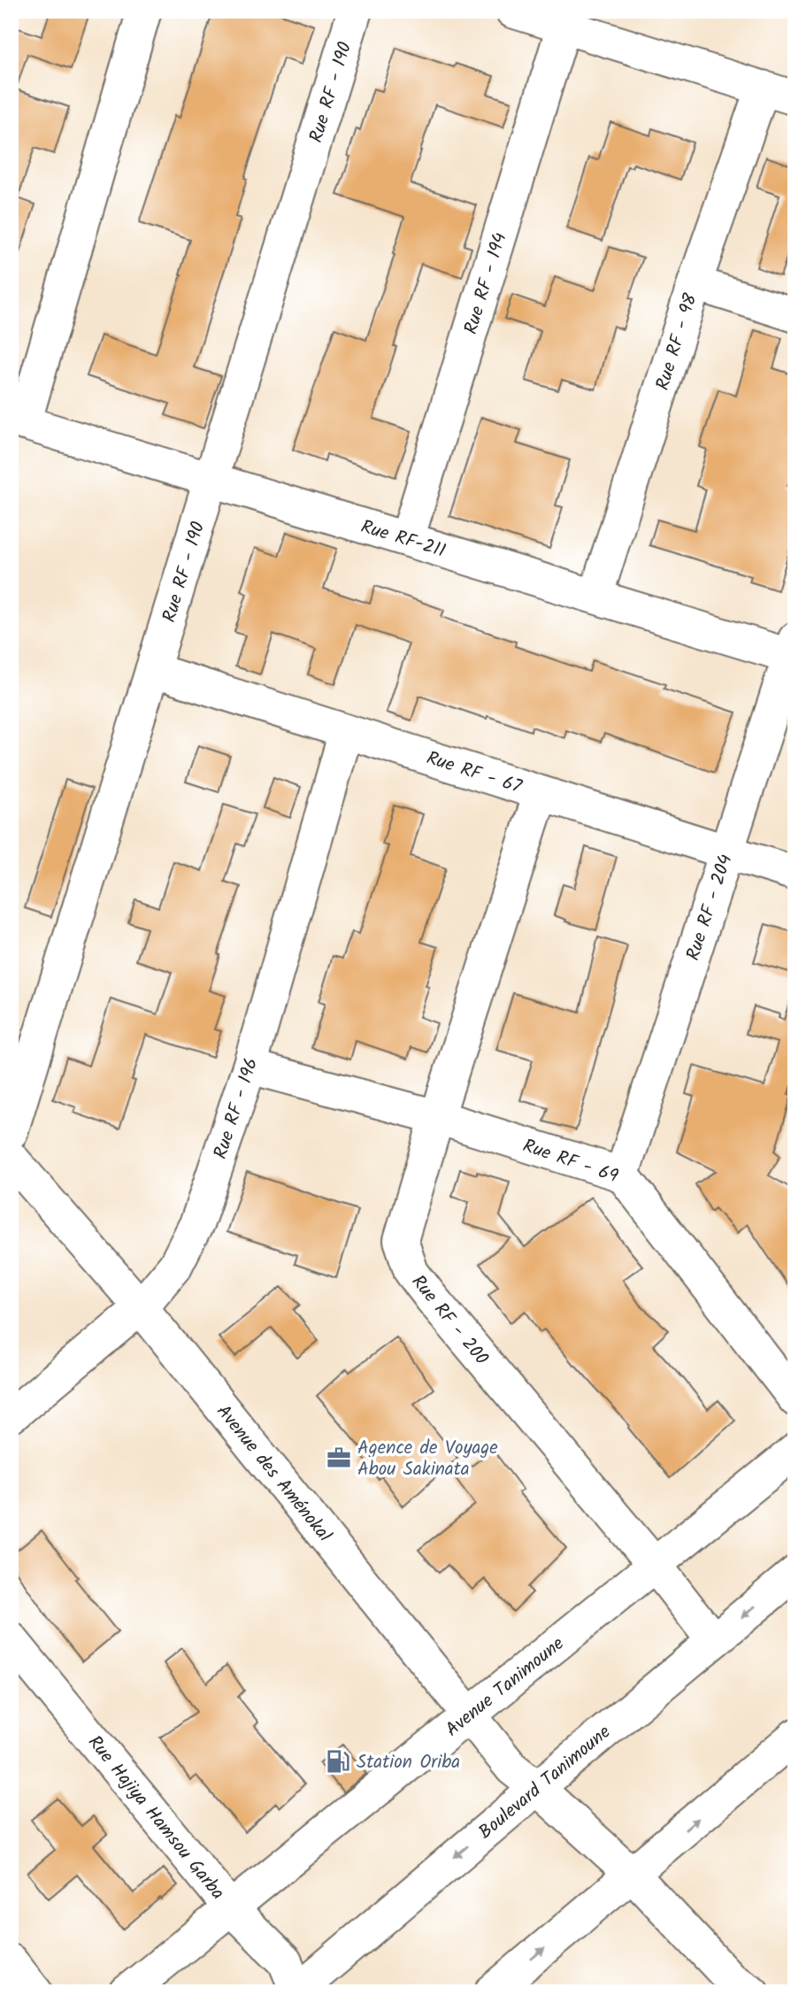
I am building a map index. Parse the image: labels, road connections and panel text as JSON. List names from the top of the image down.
{
  "streets": {
    "street": [
      "Rue RF - 190",
      "Rue RF - 194",
      "Rue RF - 98",
      "Rue RF-211",
      "Rue RF - 67",
      "Rue RF - 204",
      "Rue RF - 196",
      "Rue RF - 69",
      "Rue RF - 200",
      "Avenue des Aménokal",
      "Avenue Tanimoune",
      "Boulevard Tanimoune",
      "Rue Hajiya Hamsou Garba"
    ]
  },
  "crossings": [
    ["Rue RF - 190", "Rue RF-211"],
    ["Rue RF - 190", "Rue RF - 67"],
    ["Rue RF - 194", "Rue RF-211"],
    ["Rue RF - 98", "Rue RF-211"],
    ["Rue RF-211", "Rue RF - 204"],
    ["Rue RF - 67", "Rue RF - 204"],
    ["Rue RF - 67", "Rue RF - 196"],
    ["Rue RF - 67", "Rue RF - 200"],
    ["Rue RF - 204", "Rue RF - 69"],
    ["Rue RF - 196", "Rue RF - 69"],
    ["Rue RF - 196", "Avenue des Aménokal"],
    ["Rue RF - 69", "Rue RF - 200"],
    ["Rue RF - 200", "Avenue Tanimoune"],
    ["Rue RF - 200", "Boulevard Tanimoune"],
    ["Avenue des Aménokal", "Avenue Tanimoune"],
    ["Avenue des Aménokal", "Boulevard Tanimoune"],
    ["Avenue Tanimoune", "Rue Hajiya Hamsou Garba"],
    ["Boulevard Tanimoune", "Rue Hajiya Hamsou Garba"]
  ],
  "places": {
    "office": ["Agence de Voyage Abou Sakinata"],
    "fuel station": ["Station Oriba"]
  }
}
